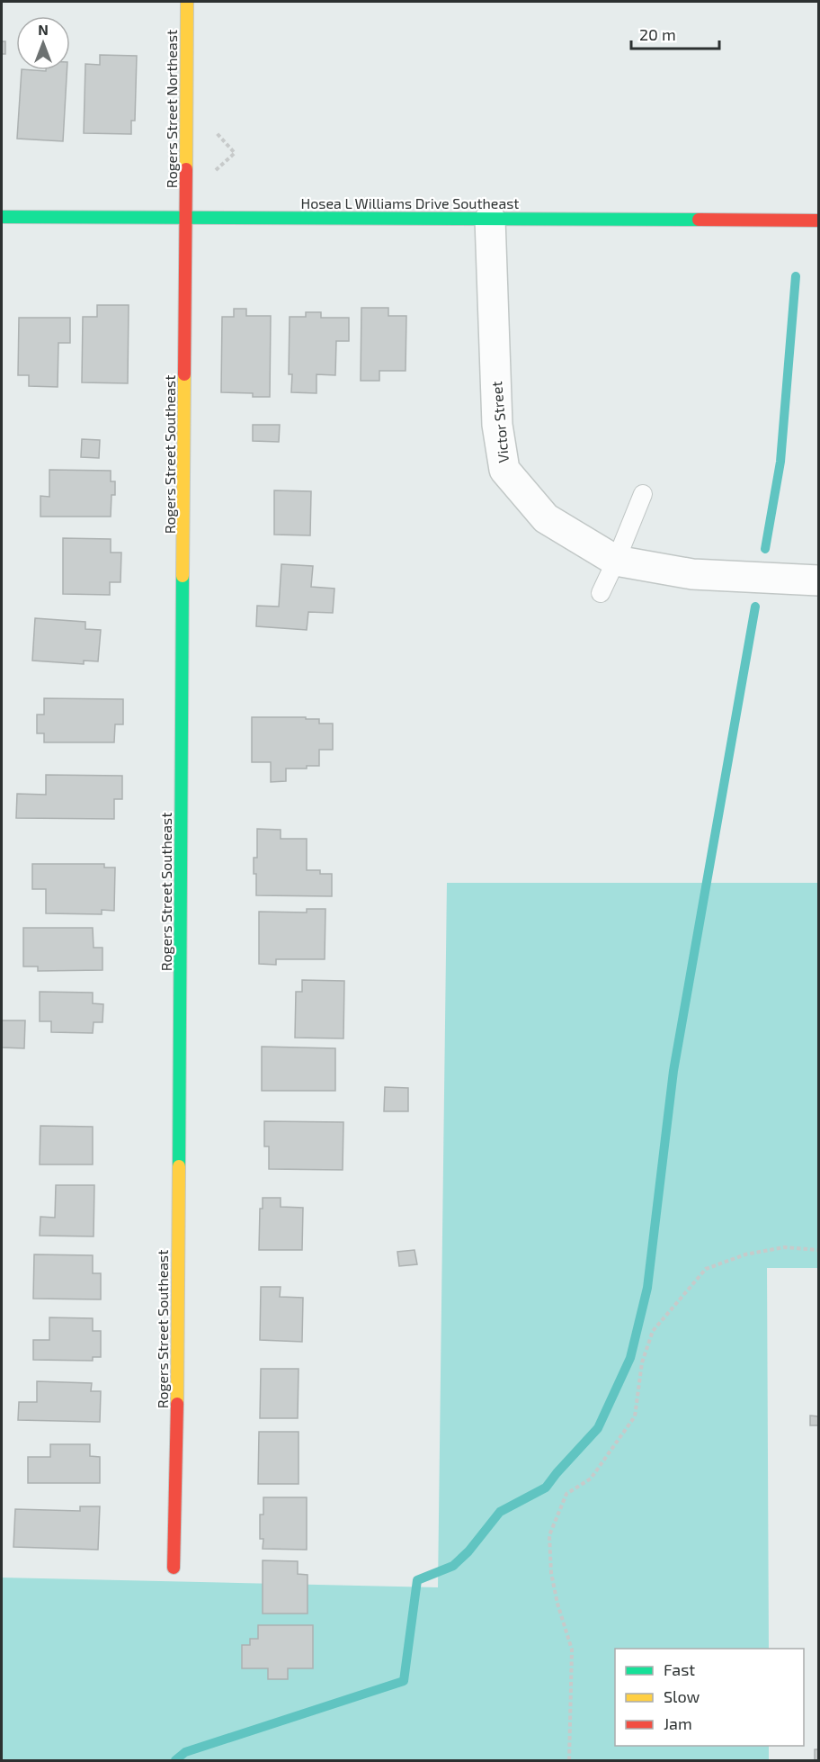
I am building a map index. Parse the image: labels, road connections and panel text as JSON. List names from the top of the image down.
{
  "streets": {
    "street": [
      "Rogers Street Northeast",
      "Hosea L Williams Drive Southeast",
      "Victor Street",
      "Rogers Street Southeast"
    ]
  },
  "crossings": [
    ["Rogers Street Northeast", "Hosea L Williams Drive Southeast"],
    ["Rogers Street Northeast", "Rogers Street Southeast"],
    ["Hosea L Williams Drive Southeast", "Victor Street"],
    ["Hosea L Williams Drive Southeast", "Rogers Street Southeast"]
  ],
  "legend": ["Fast", "Slow", "Jam"],
  "scale_bar": "20 m",
  "north": "top"
}
